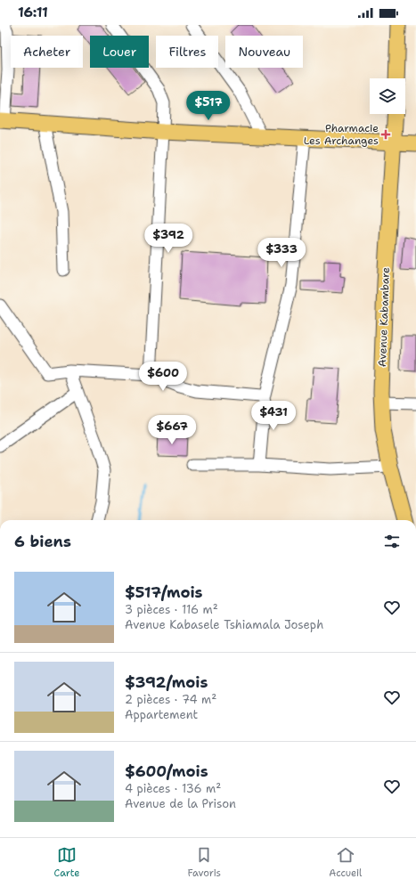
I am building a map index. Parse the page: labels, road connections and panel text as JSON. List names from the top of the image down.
{
  "streets": {
    "main road": ["Avenue Kabambare"]
  },
  "places": {
    "health": ["Pharmacie Les Archanges"]
  },
  "page": {
    "status": "16:11",
    "chip": [
      "Acheter",
      "Louer",
      "Filtres",
      "Nouveau"
    ],
    "price": [
      "$517",
      "$392",
      "$333",
      "$600",
      "$431",
      "$667"
    ],
    "heading": "6 biens",
    "list": [
      {
        "name": "$517/mois",
        "note": "3 pièces · 116 m² · Avenue Kabasele Tshiamala Joseph"
      },
      {
        "name": "$392/mois",
        "note": "2 pièces · 74 m² · Appartement"
      },
      {
        "name": "$600/mois",
        "note": "4 pièces · 136 m² · Avenue de la Prison"
      }
    ],
    "tabs": ["Carte", "Favoris", "Accueil"]
  }
}
